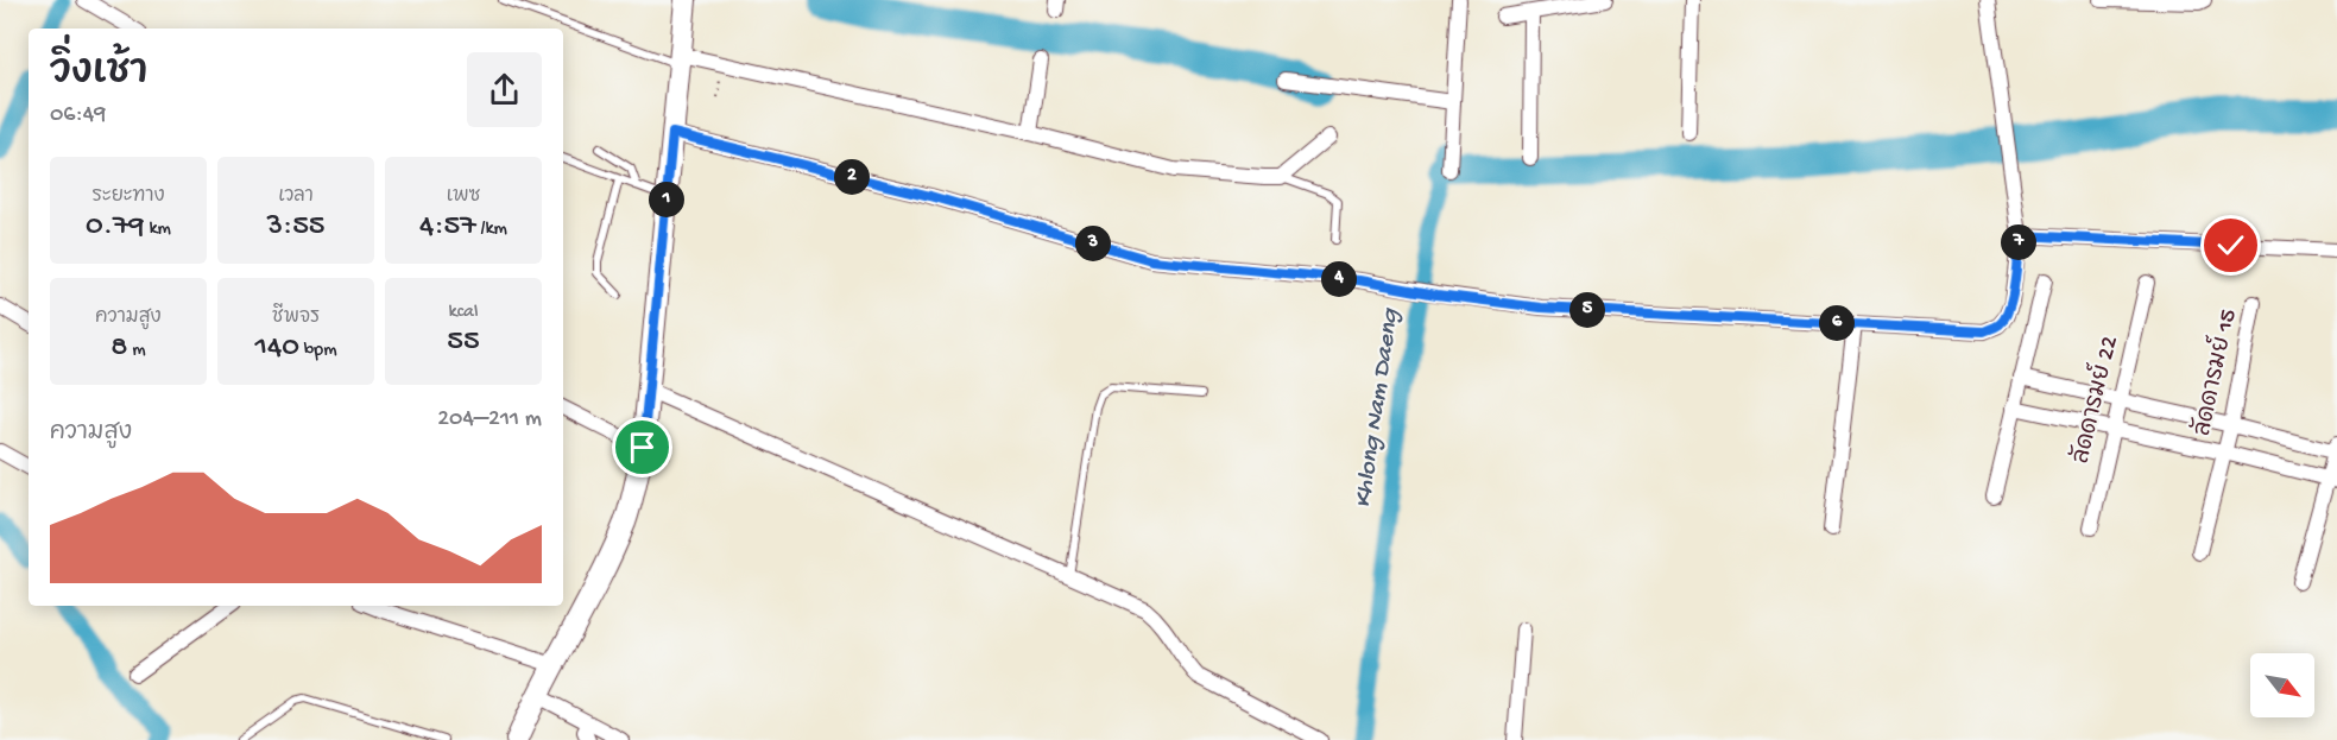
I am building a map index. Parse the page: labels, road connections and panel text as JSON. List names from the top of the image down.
{
  "streets": {
    "street": ["ลัดดารมย์ 15", "ลัดดารมย์ 22"]
  },
  "water": ["Khlong Nam Daeng"],
  "north": "bottom right",
  "page": {
    "heading": ["วิ่งเช้า", "06:49"],
    "stats": [
      ["ระยะทาง", "0.79 km"],
      ["เวลา", "3:55"],
      ["เพซ", "4:57 /km"],
      ["ความสูง", "8 m"],
      ["ชีพจร", "140 bpm"],
      ["kcal", "55"]
    ],
    "pins": [
      "2",
      "1",
      "7",
      "3",
      "4",
      "5",
      "6"
    ],
    "chart": ["ความสูง", "204–211 m"]
  }
}
